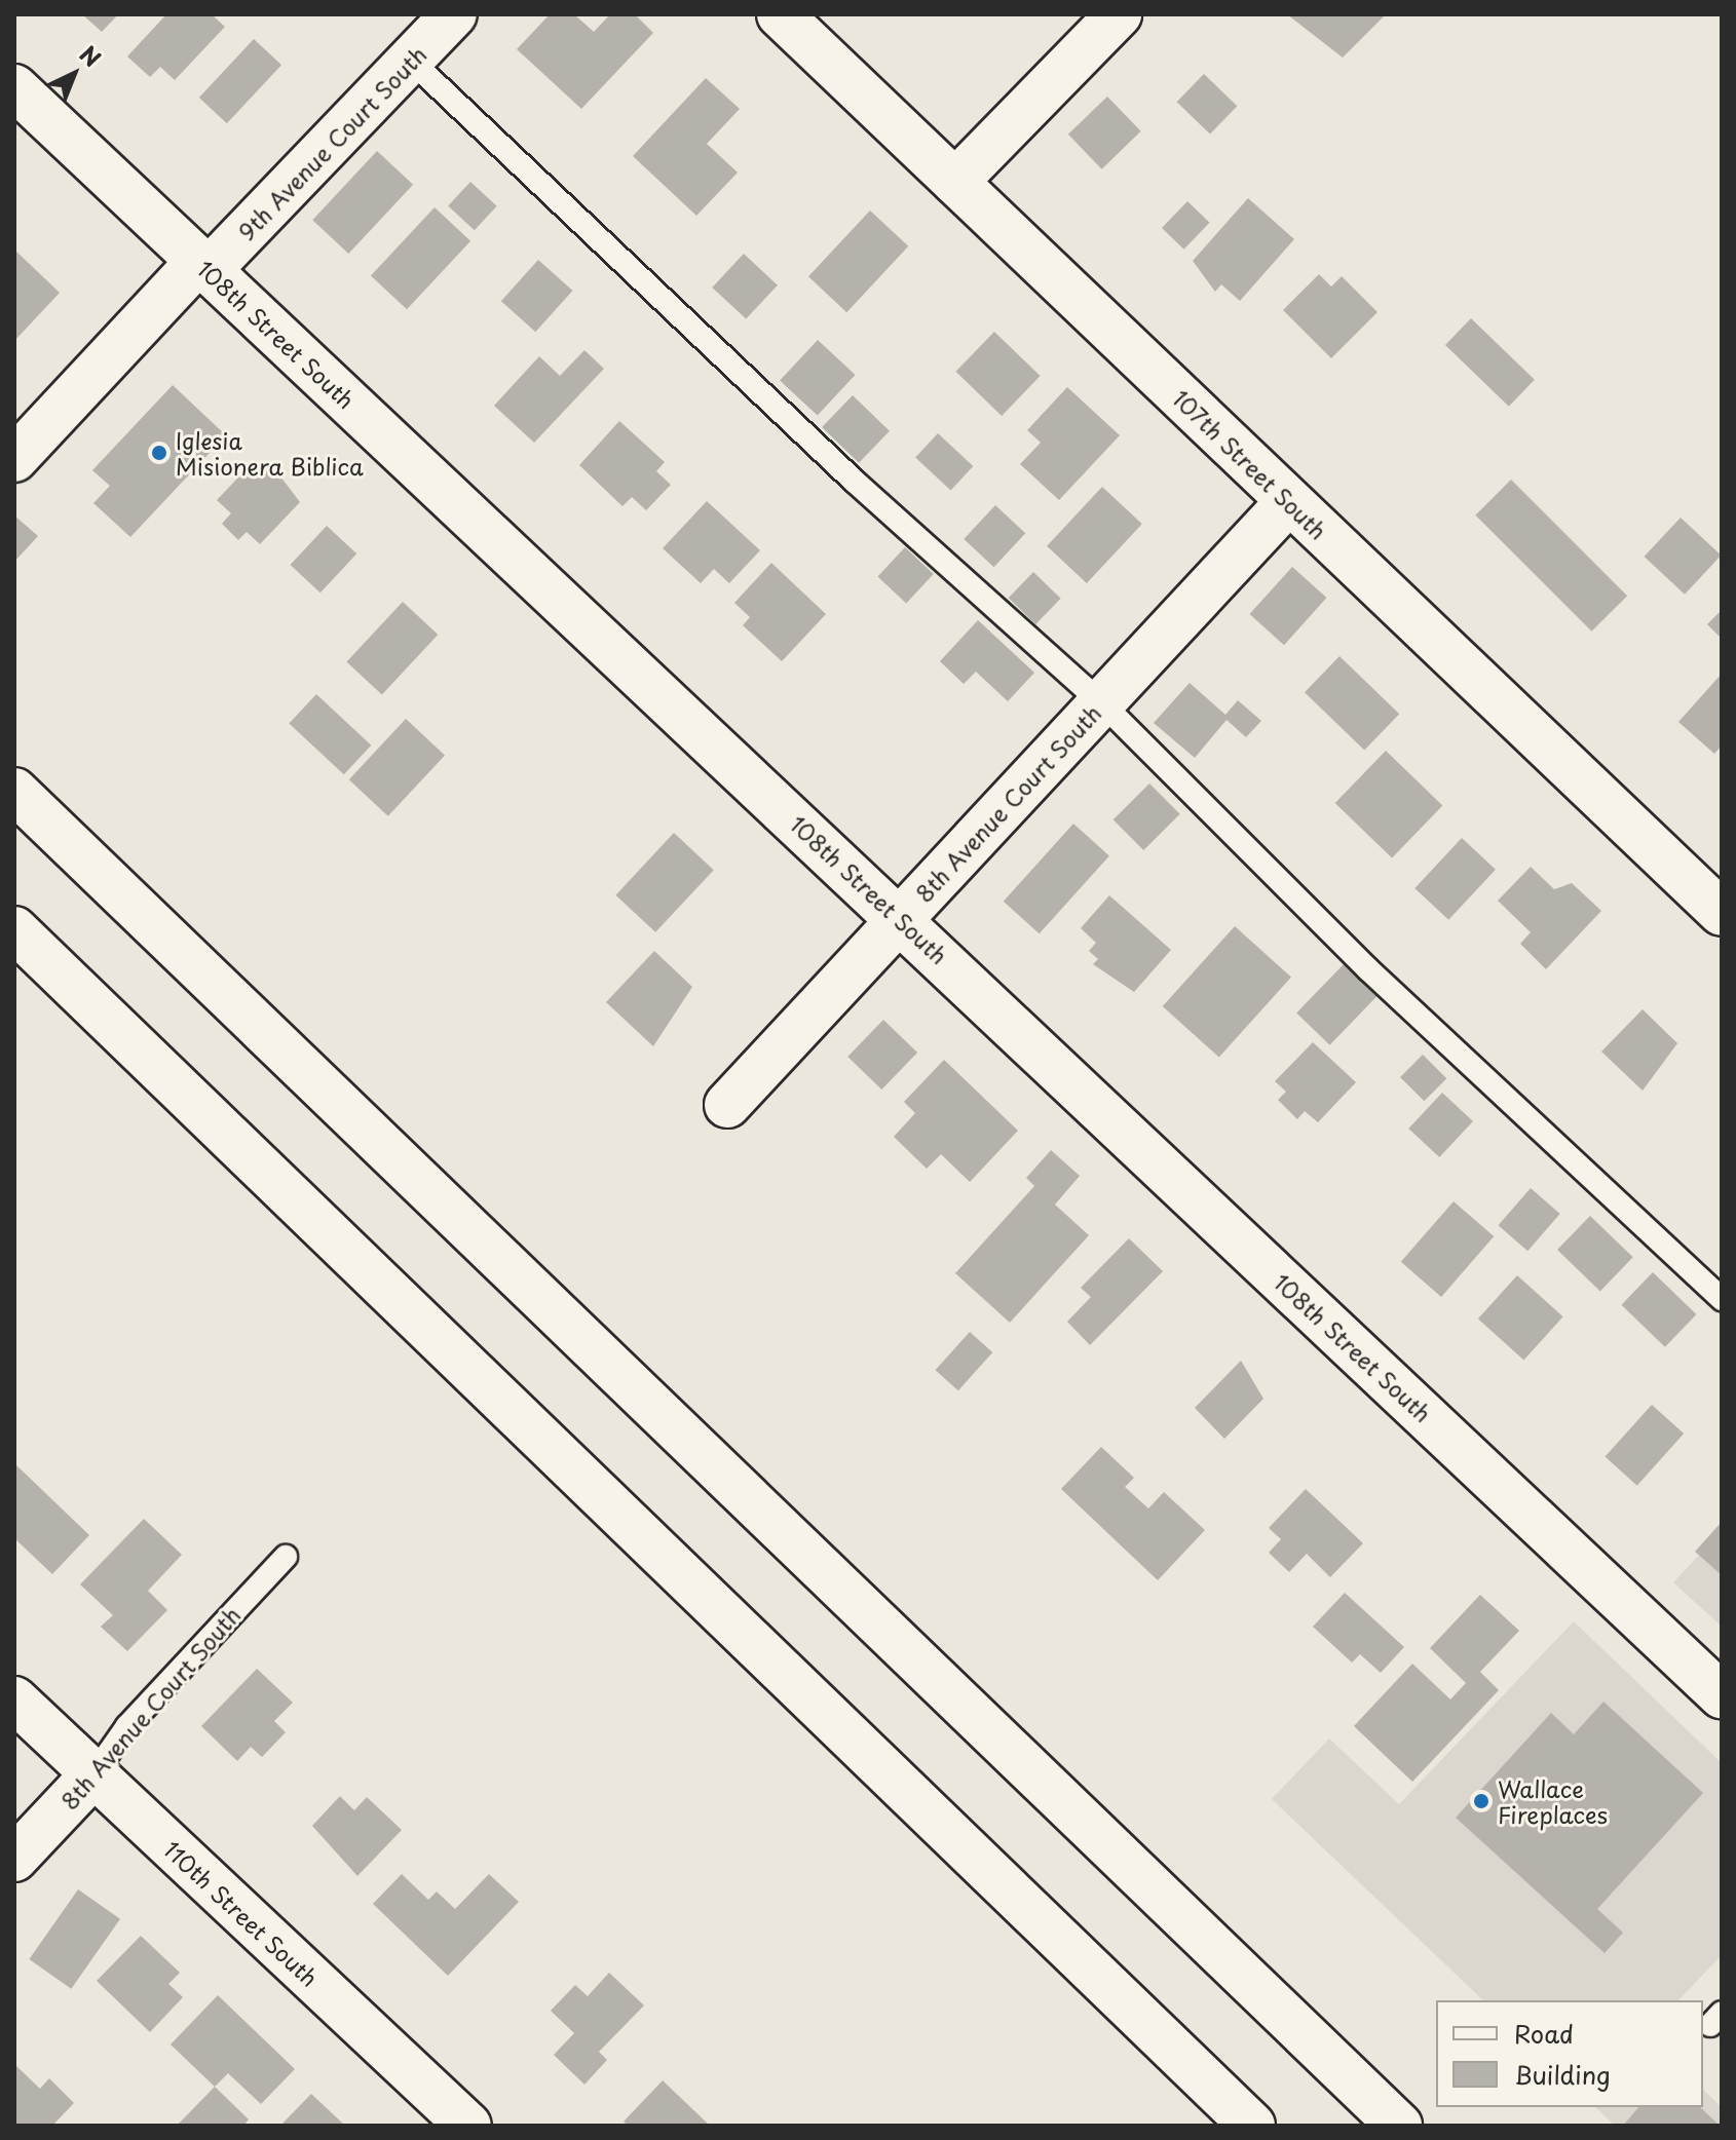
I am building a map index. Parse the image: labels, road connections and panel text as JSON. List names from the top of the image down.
{
  "streets": {
    "main road": [
      "9th Avenue Court South",
      "108th Street South",
      "107th Street South",
      "8th Avenue Court South",
      "110th Street South"
    ]
  },
  "crossings": [
    ["9th Avenue Court South", "108th Street South"],
    ["108th Street South", "8th Avenue Court South"],
    ["107th Street South", "8th Avenue Court South"],
    ["8th Avenue Court South", "110th Street South"]
  ],
  "places": ["Iglesia Misionera Biblica", "Wallace Fireplaces"],
  "legend": ["Road", "Building"],
  "north": "top right"
}
